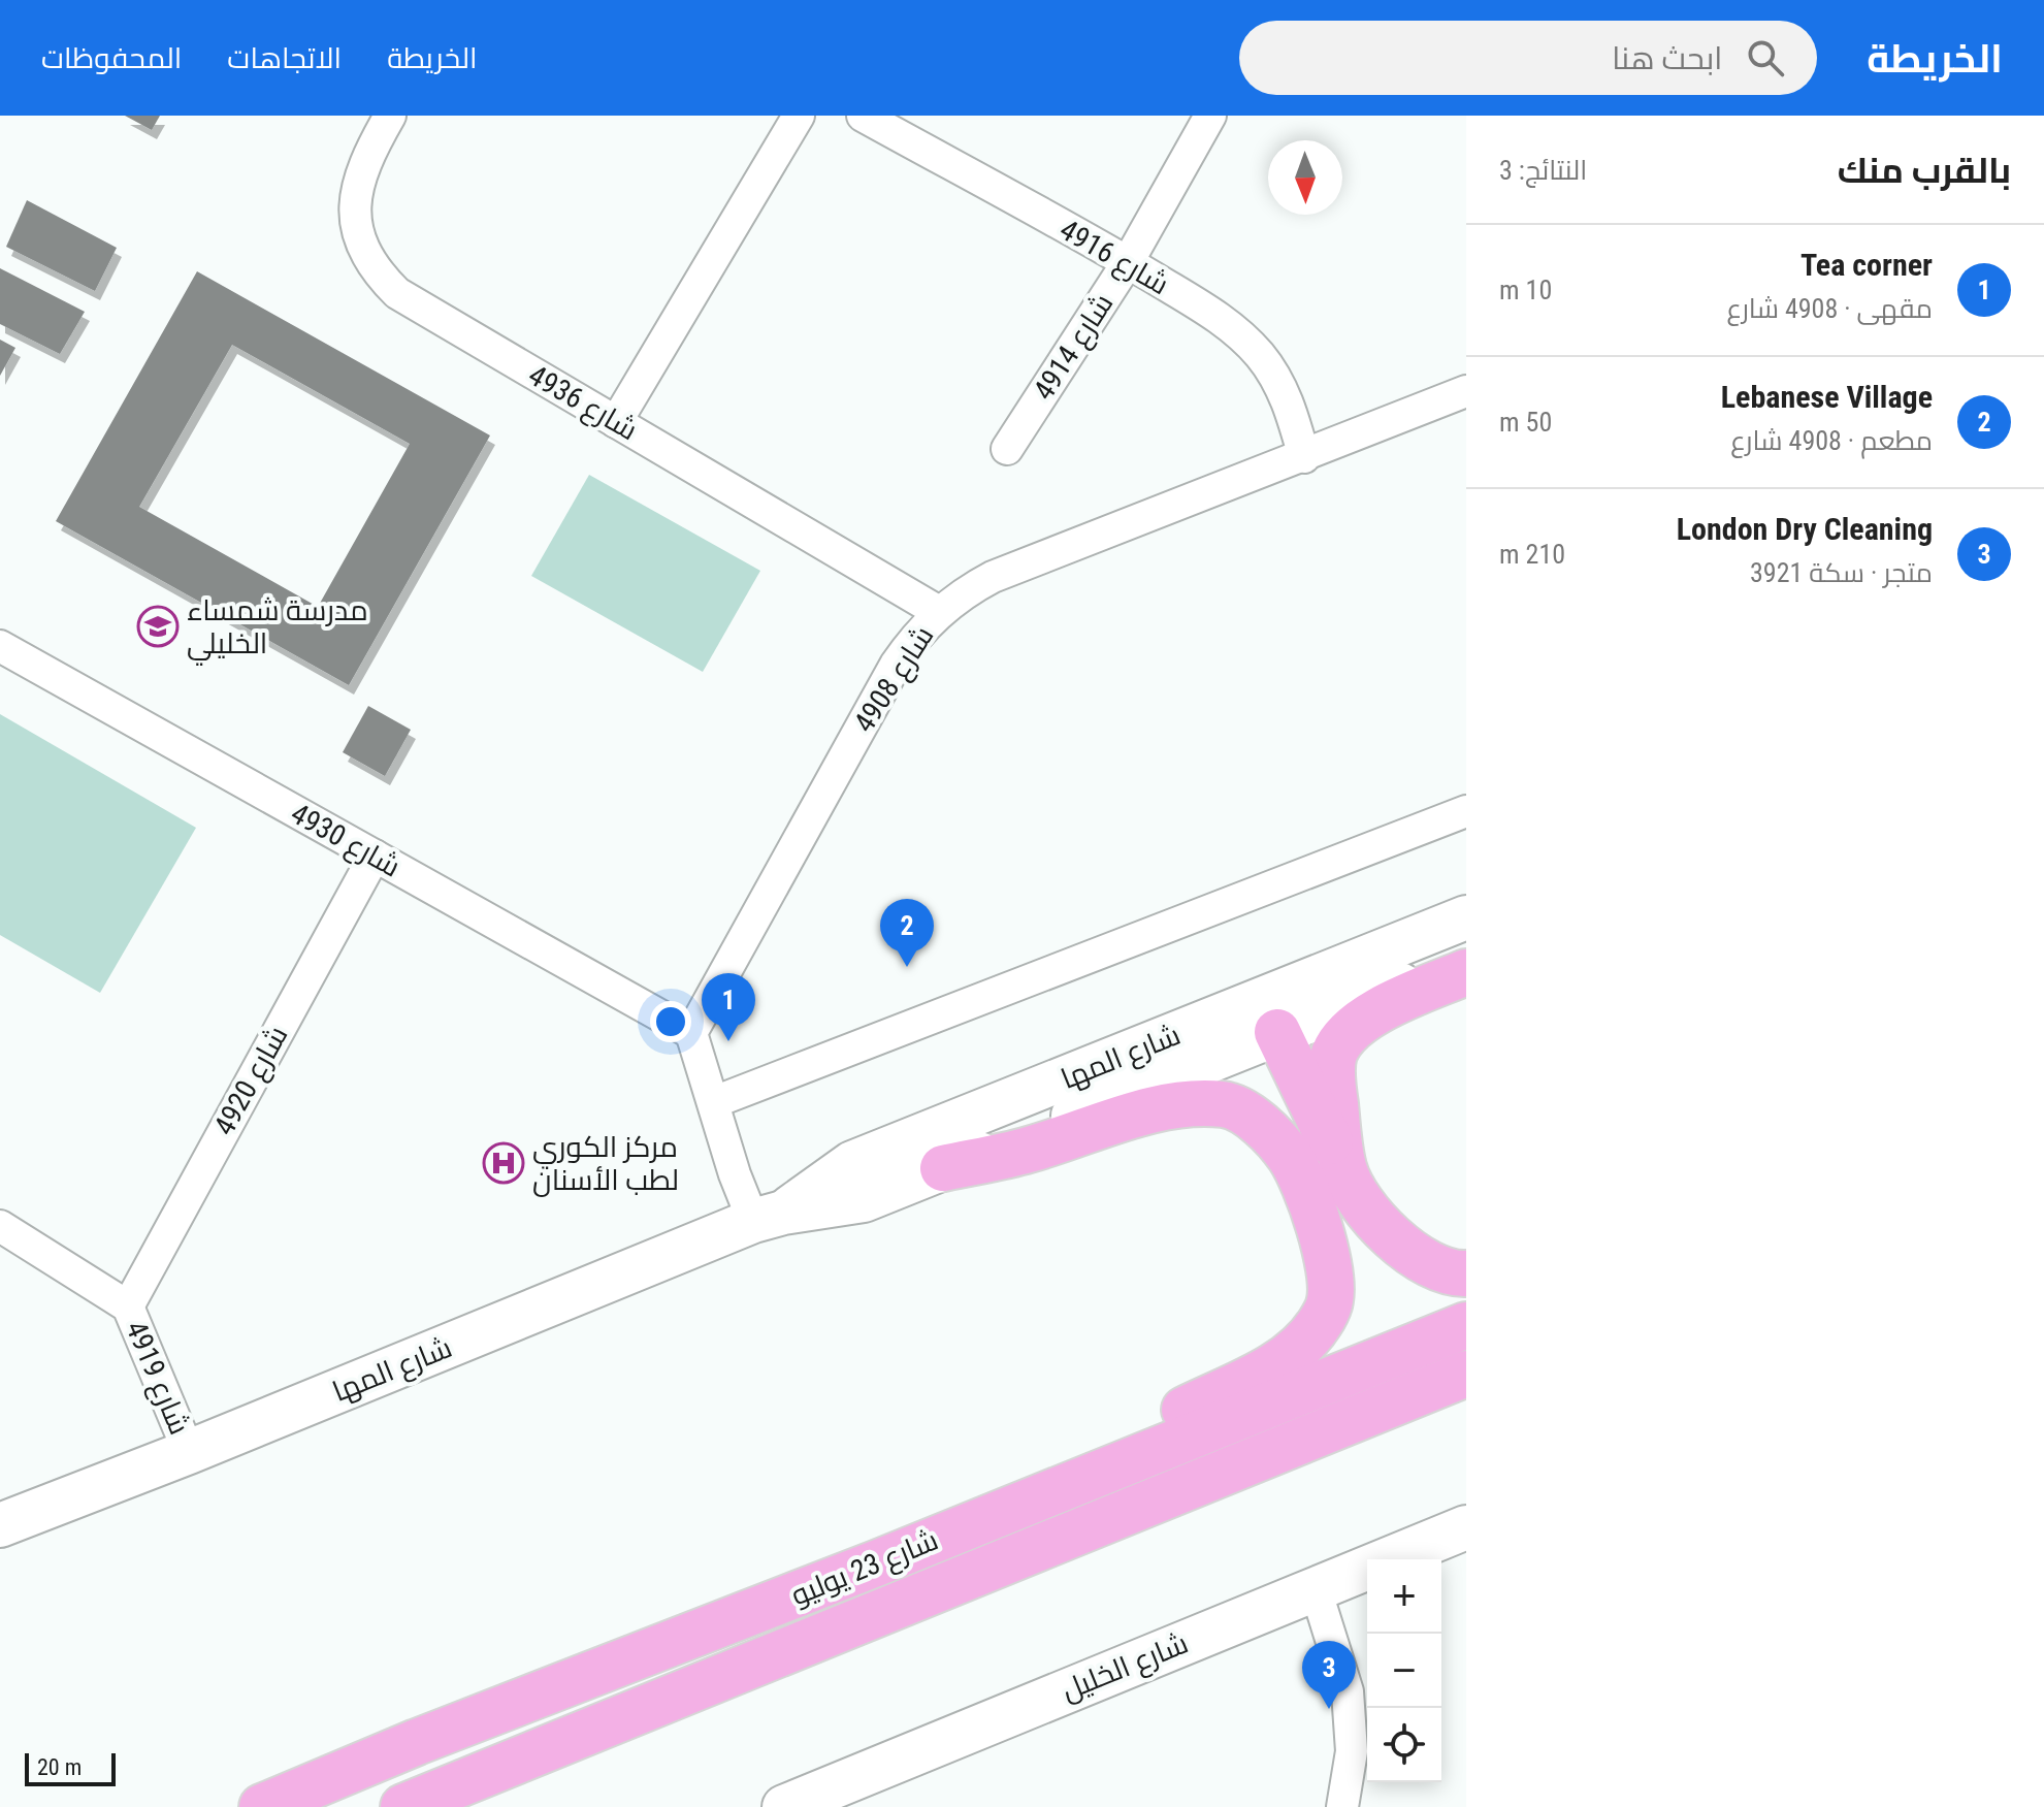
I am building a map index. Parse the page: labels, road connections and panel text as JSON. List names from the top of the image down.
{
  "streets": {
    "main road": ["شارع 23 يوليو"],
    "street": [
      "4916 شارع",
      "4914 شارع",
      "4936 شارع",
      "4908 شارع",
      "4930 شارع",
      "شارع المها",
      "4920 شارع",
      "4919 شارع",
      "شارع الخليل"
    ]
  },
  "crossings": [
    ["4916 شارع", "4914 شارع"],
    ["4916 شارع", "4908 شارع"],
    ["4936 شارع", "4908 شارع"],
    ["4908 شارع", "4930 شارع"],
    ["4930 شارع", "4920 شارع"],
    ["شارع المها", "4919 شارع"],
    ["4920 شارع", "4919 شارع"]
  ],
  "places": {
    "school or university": ["مدرسة شمساء الخليلي"],
    "hospital": ["مركز الكوري لطب الأسنان"]
  },
  "scale_bar": "20 m",
  "north": "bottom",
  "page": {
    "header": "الخريطة",
    "search": "ابحث هنا",
    "nav": ["الخريطة", "الاتجاهات", "المحفوظات"],
    "heading": ["بالقرب منك", "النتائج: 3"],
    "list": [
      {
        "mark": "1",
        "name": "Tea corner",
        "note": "مقهى · 4908 شارع",
        "value": "10 m"
      },
      {
        "mark": "2",
        "name": "Lebanese Village",
        "note": "مطعم · 4908 شارع",
        "value": "50 m"
      },
      {
        "mark": "3",
        "name": "London Dry Cleaning",
        "note": "متجر · سكة 3921",
        "value": "210 m"
      }
    ],
    "pins": ["2", "1", "3"],
    "map_buttons": ["+", "−"],
    "scale": "20 m"
  }
}
